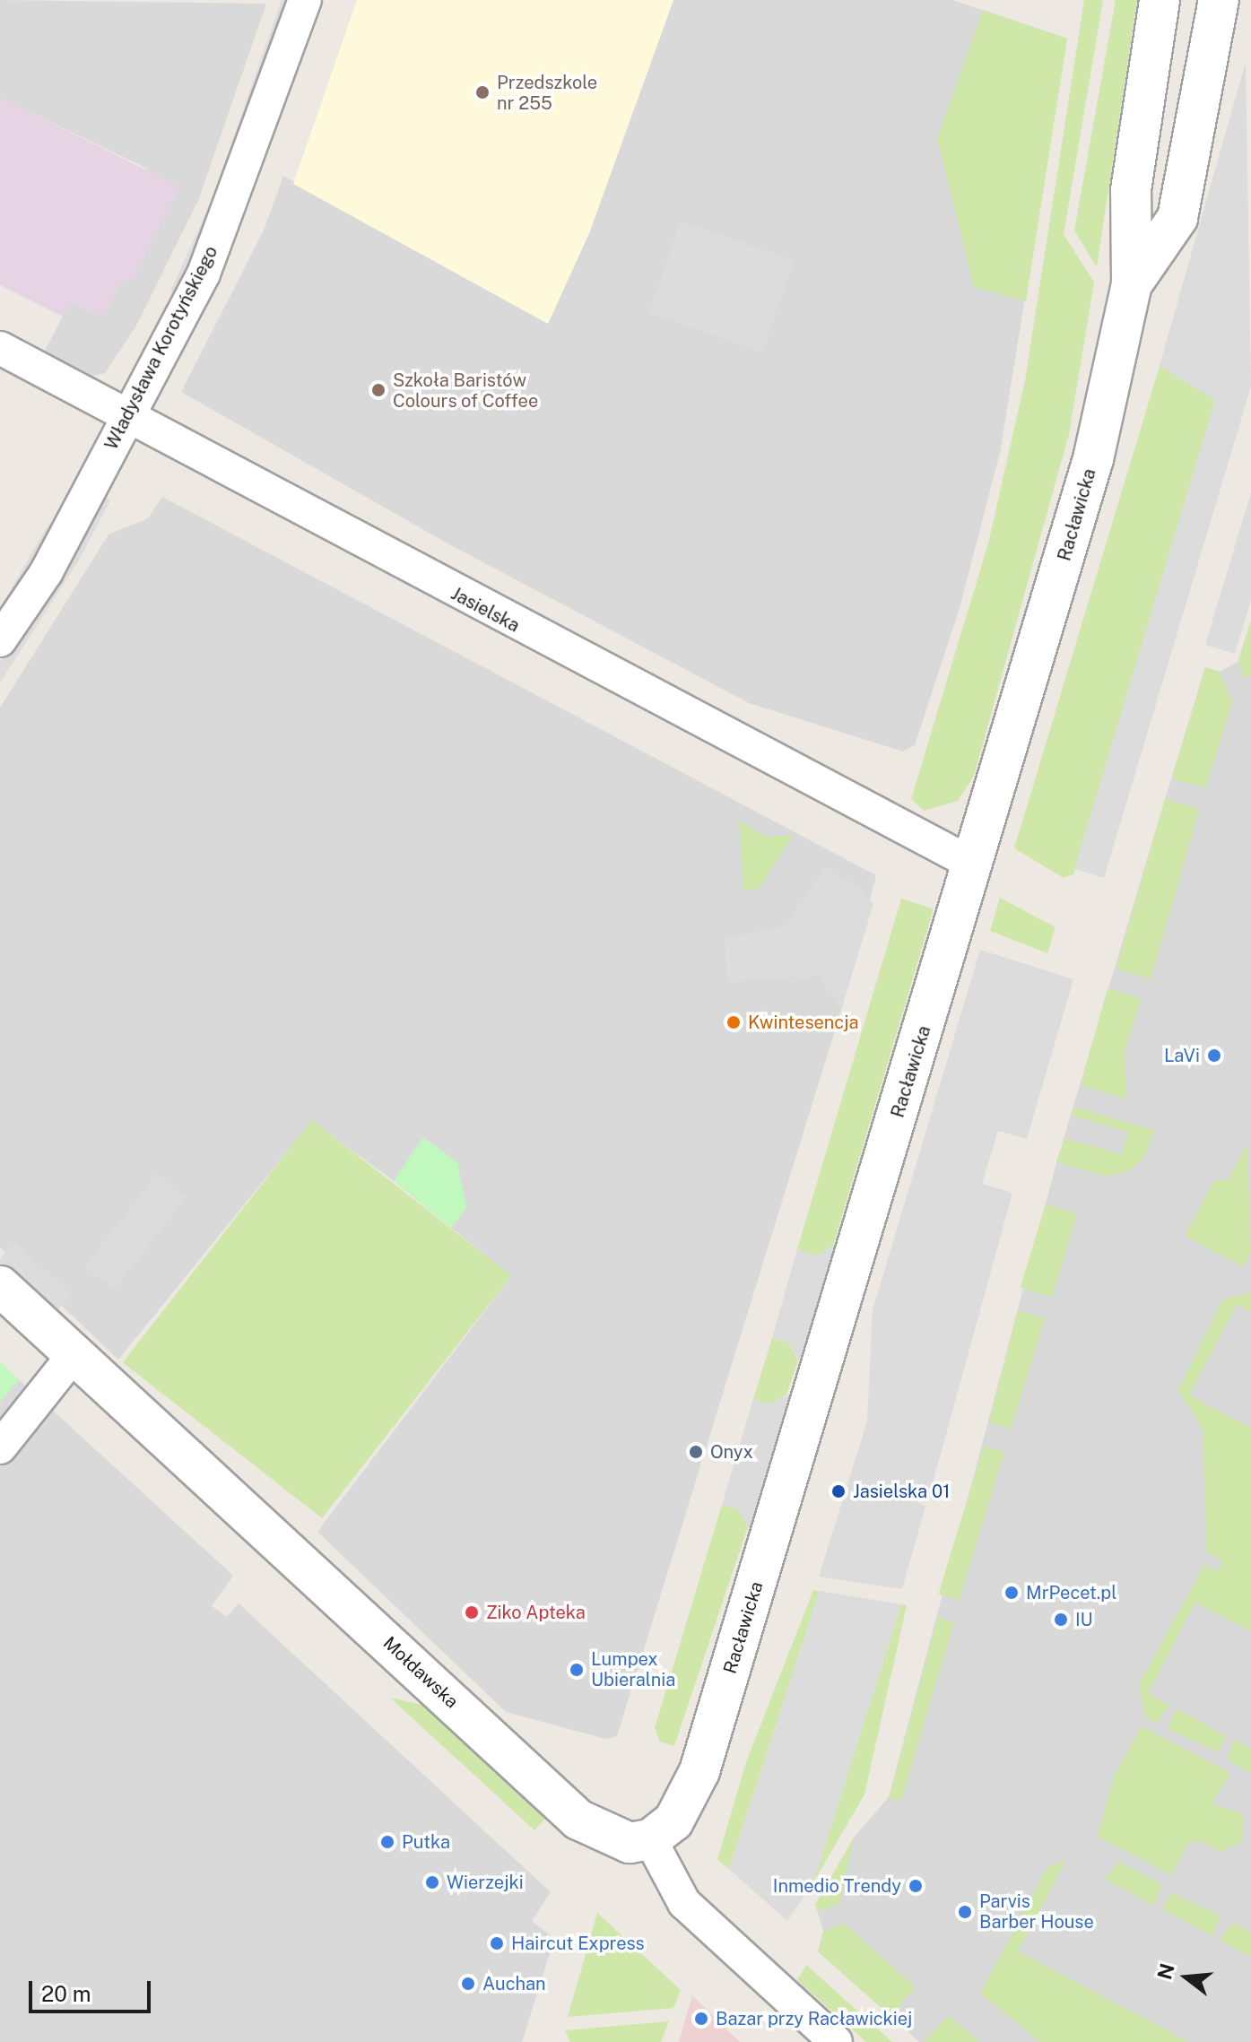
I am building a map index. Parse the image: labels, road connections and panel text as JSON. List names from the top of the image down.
{
  "streets": {
    "street": [
      "Władysława Korotyńskiego",
      "Racławicka",
      "Jasielska",
      "Mołdawska"
    ]
  },
  "crossings": [
    ["Władysława Korotyńskiego", "Jasielska"],
    ["Racławicka", "Jasielska"],
    ["Racławicka", "Mołdawska"]
  ],
  "places": [
    "Przedszkole nr 255",
    "Szkoła Baristów Colours of Coffee",
    "Kwintesencja",
    "LaVi",
    "Onyx",
    "Jasielska 01",
    "MrPecet.pl",
    "Ziko Apteka",
    "IU",
    "Lumpex Ubieralnia",
    "Putka",
    "Wierzejki",
    "Inmedio Trendy",
    "Parvis Barber House",
    "Haircut Express",
    "Auchan",
    "Bazar przy Racławickiej"
  ],
  "scale_bar": "20 m",
  "north": "left"
}
